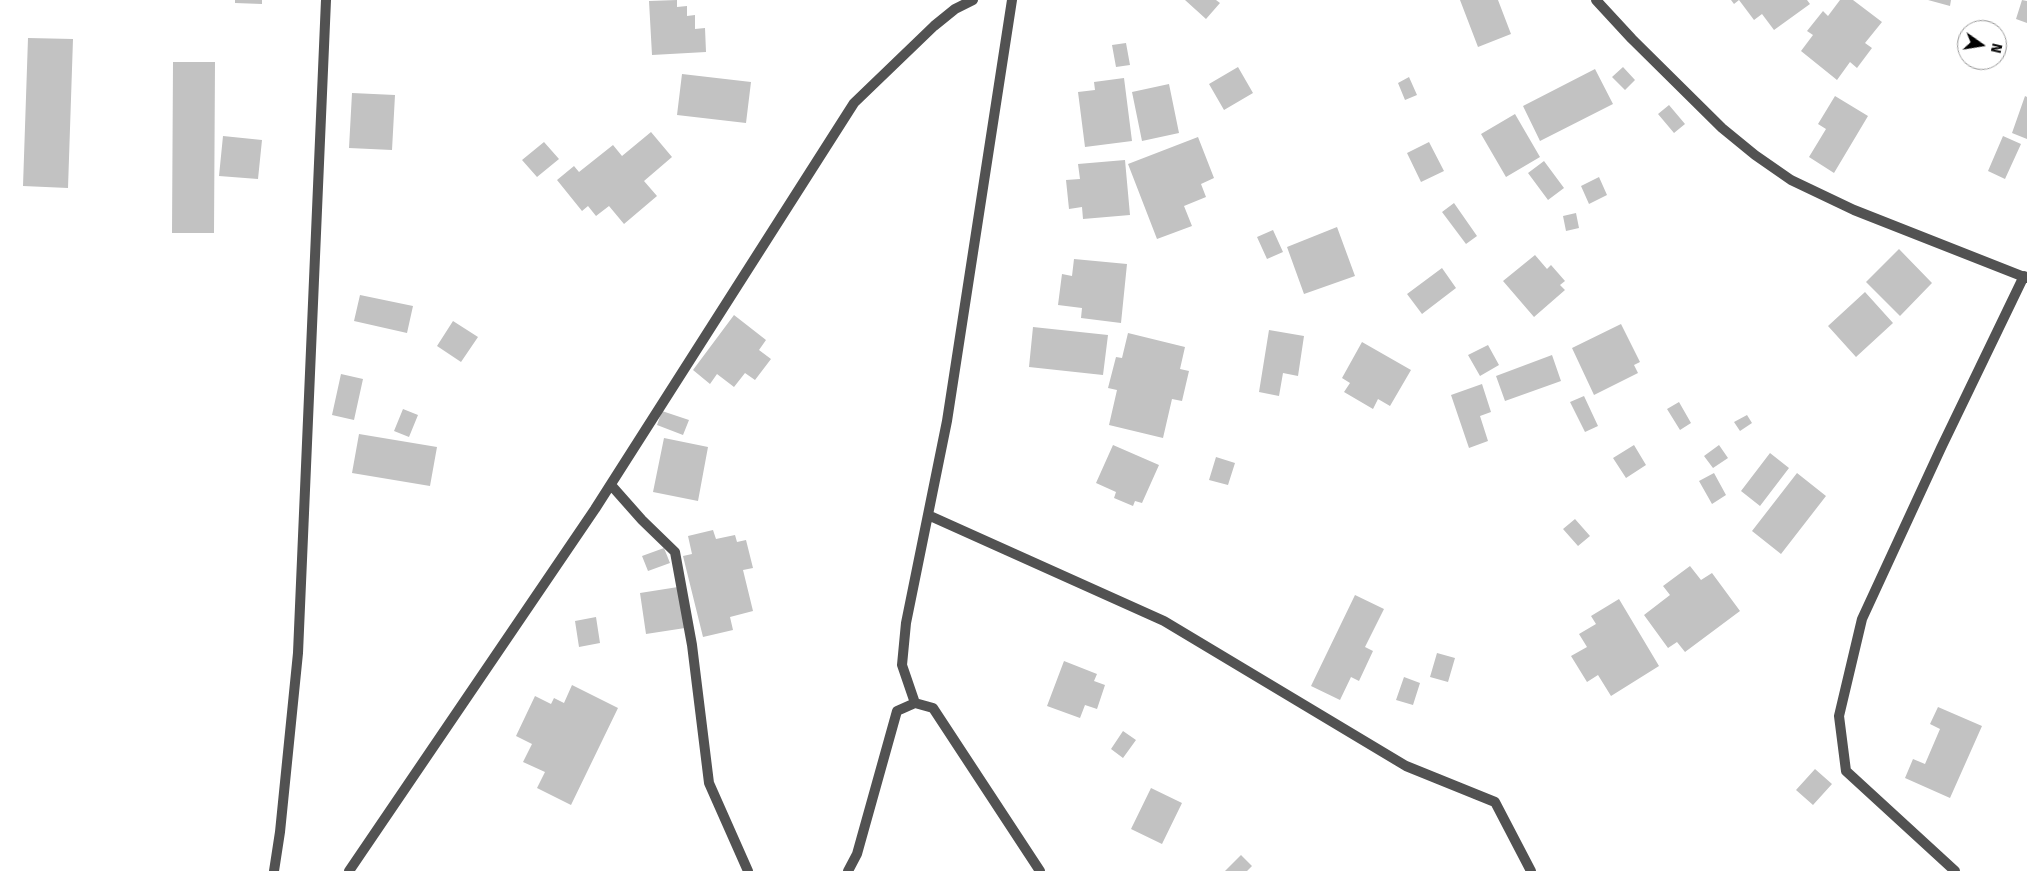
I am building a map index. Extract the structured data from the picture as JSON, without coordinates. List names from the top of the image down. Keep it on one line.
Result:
{"north":"right"}
